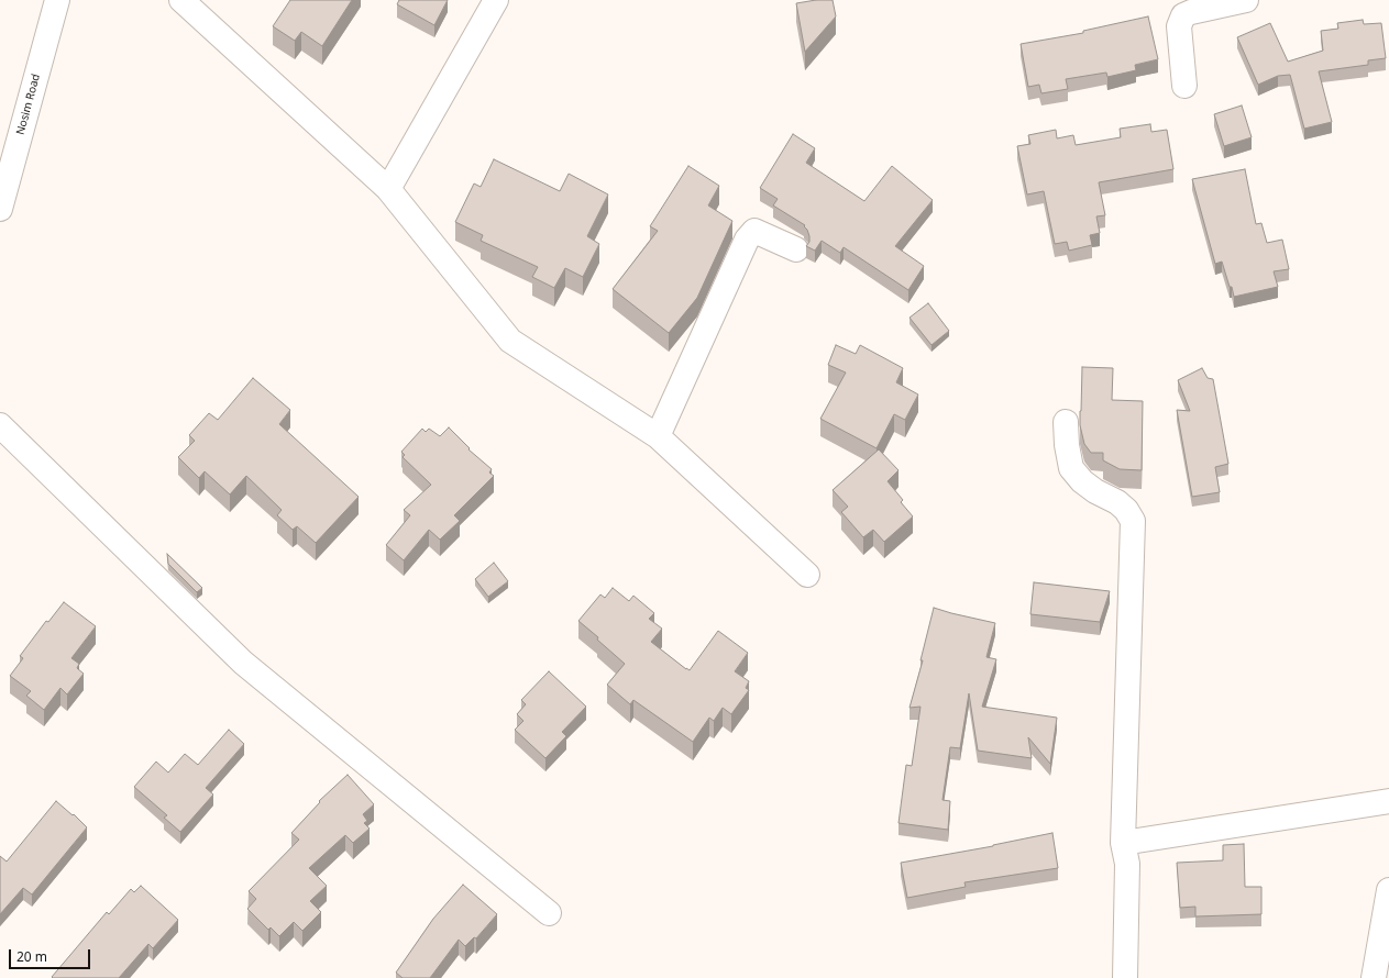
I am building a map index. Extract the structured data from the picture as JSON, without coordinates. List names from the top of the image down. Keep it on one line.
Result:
{"streets":{"street":["Nosim Road"]},"scale_bar":"20 m"}
